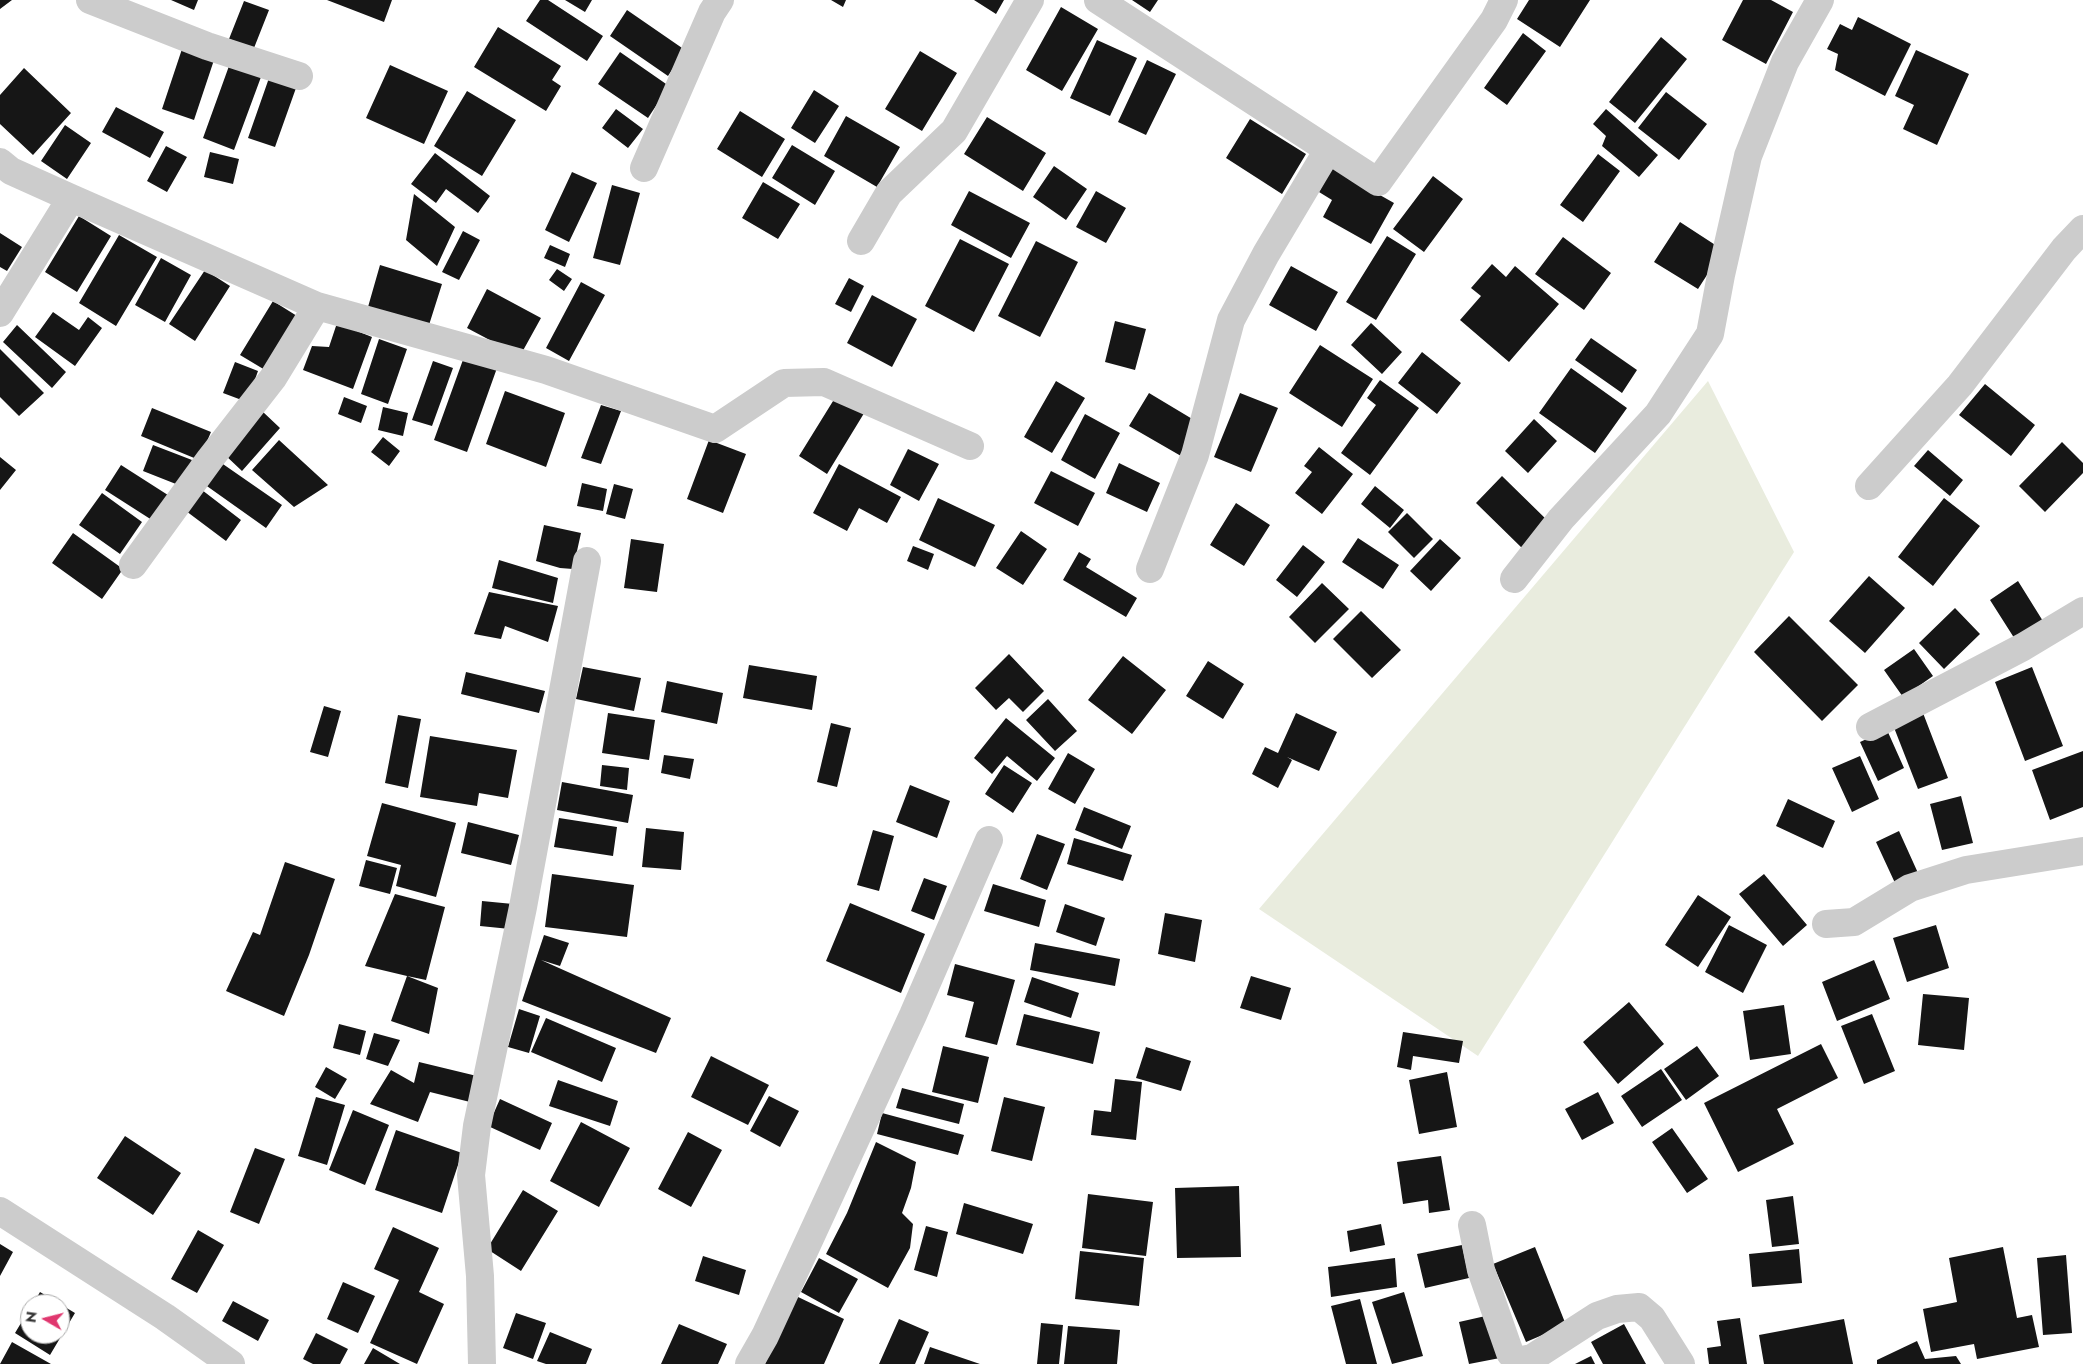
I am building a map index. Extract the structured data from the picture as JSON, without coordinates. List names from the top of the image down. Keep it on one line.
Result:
{"north":"left"}
